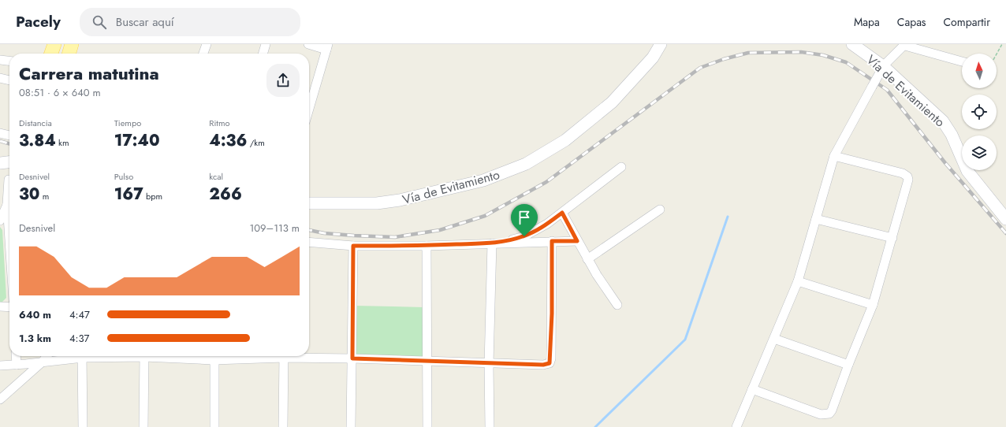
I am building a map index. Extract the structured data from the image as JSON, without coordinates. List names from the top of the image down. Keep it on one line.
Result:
{"streets":{"main road":["Vía de Evitamiento"]},"north":"top","page":{"header":"Pacely","search":"Buscar aquí","nav":["Mapa","Capas","Compartir"],"heading":["Carrera matutina","08:51 · 6 × 640 m"],"stats":[["Distancia","3.84 km"],["Tiempo","17:40"],["Ritmo","4:36 /km"],["Desnivel","30 m"],["Pulso","167 bpm"],["kcal","266"]],"chart":["Desnivel","109–113 m"],"list":[{"name":"640 m","note":"4:47"},{"name":"1.3 km","note":"4:37"}]}}
